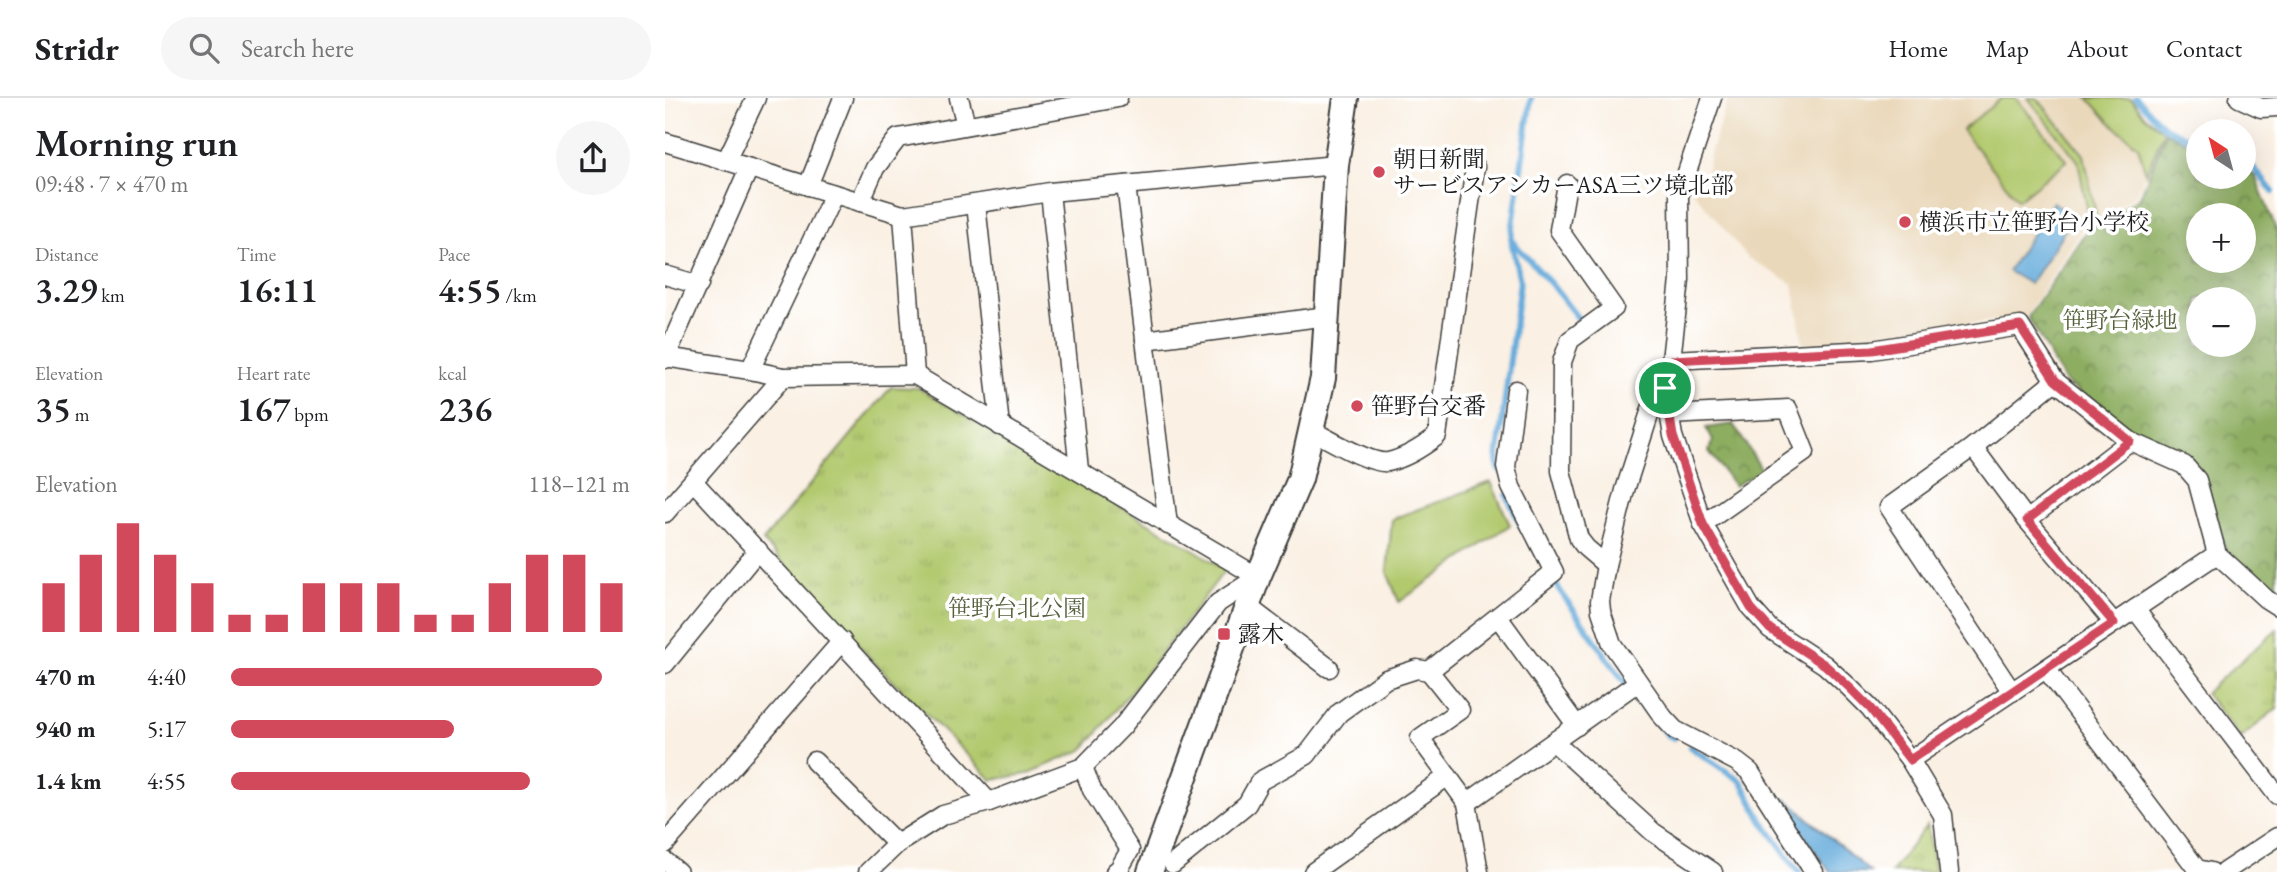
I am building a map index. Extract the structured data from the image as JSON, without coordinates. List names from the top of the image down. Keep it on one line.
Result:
{"parks":["笹野台緑地","笹野台北公園"],"places":{"other":["朝日新聞 サービスアンカーASA三ツ境北部","横浜市立笹野台小学校","笹野台交番"],"transit":["露木"]},"north":"top left","page":{"header":"Stridr","search":"Search here","nav":["Home","Map","About","Contact"],"heading":["Morning run","09:48 · 7 × 470 m"],"map_buttons":["+","−"],"stats":[["Distance","3.29 km"],["Time","16:11"],["Pace","4:55 /km"],["Elevation","35 m"],["Heart rate","167 bpm"],["kcal","236"]],"chart":["Elevation","118–121 m"],"list":[{"name":"470 m","note":"4:40"},{"name":"940 m","note":"5:17"},{"name":"1.4 km","note":"4:55"}]}}
